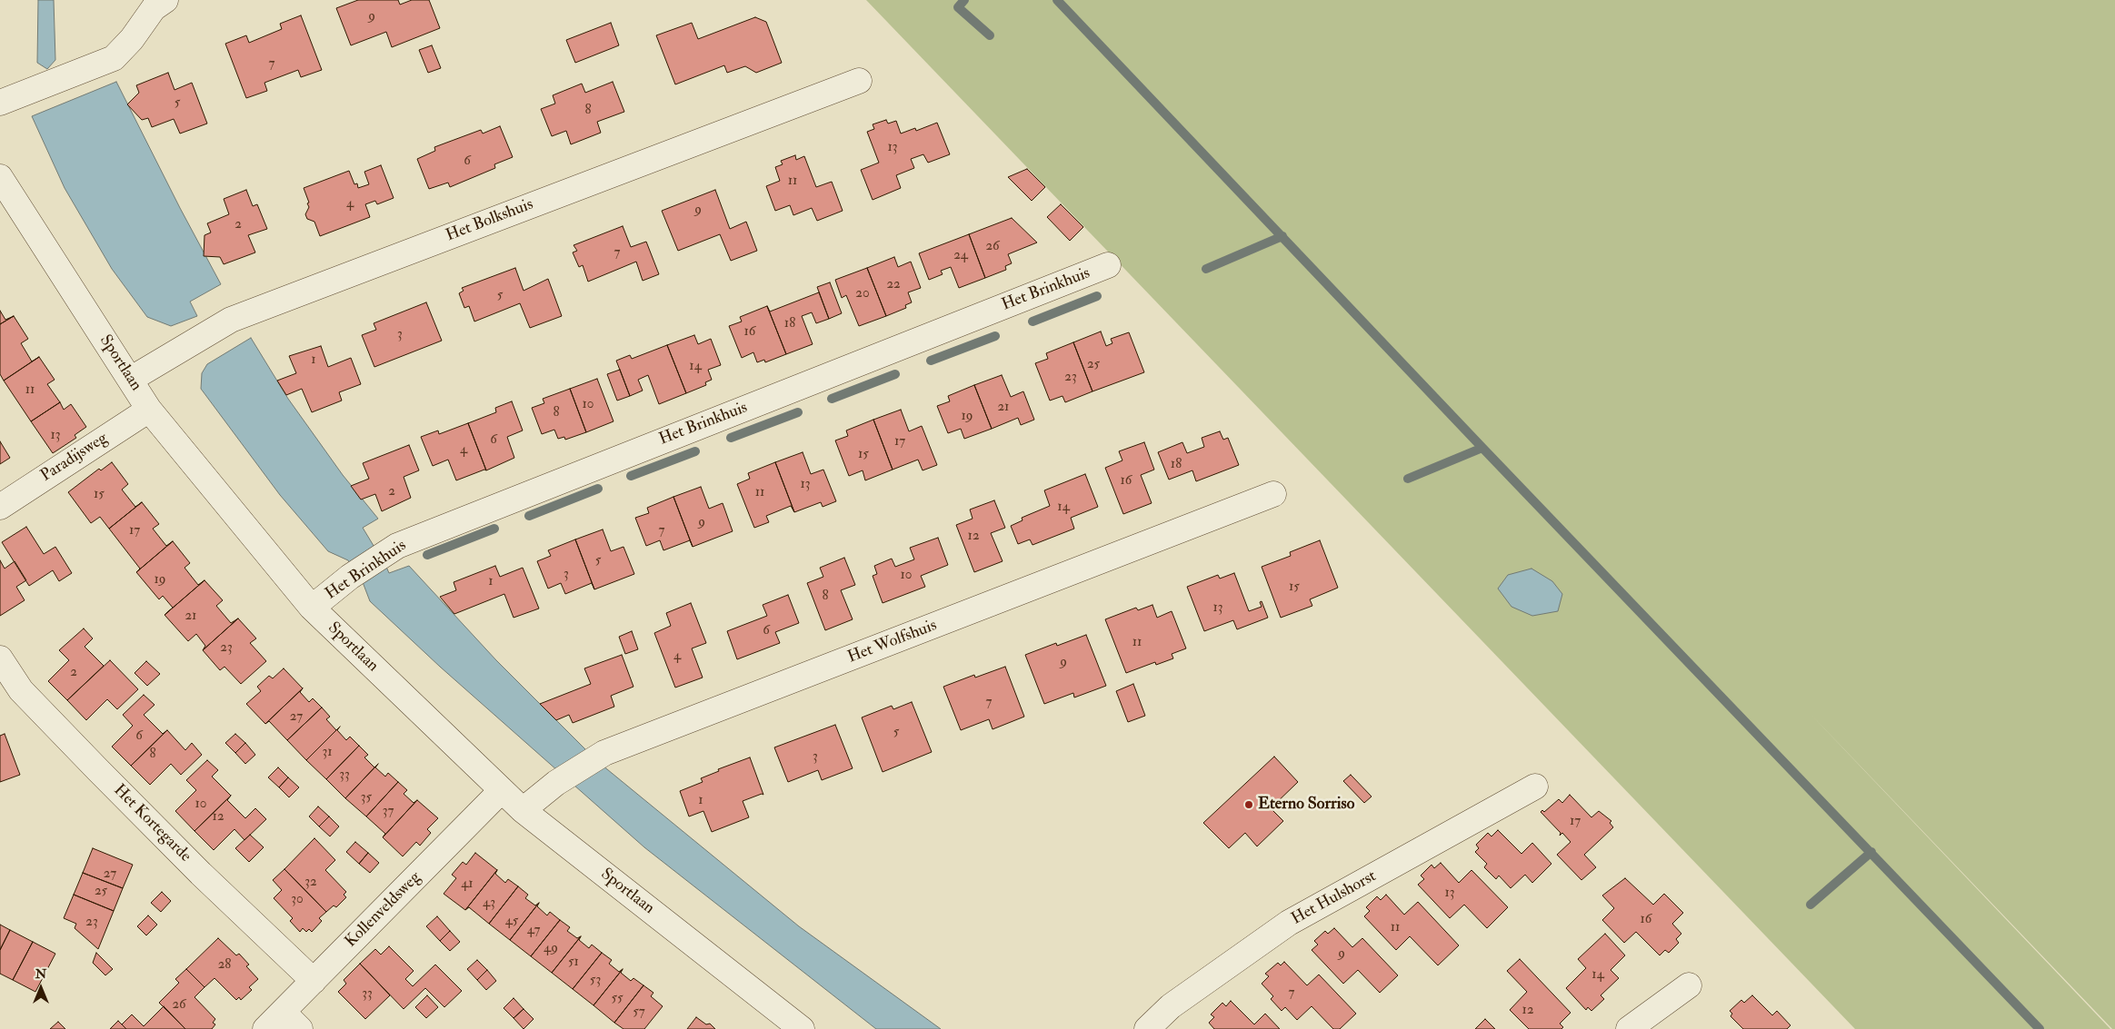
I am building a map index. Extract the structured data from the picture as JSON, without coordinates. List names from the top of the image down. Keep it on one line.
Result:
{"streets":{"street":["Het Bolkshuis","Het Brinkhuis","Sportlaan","Paradijsweg","Het Wolfshuis","Het Kortegarde","Het Hulshorst","Kollenveldsweg"]},"crossings":[["Het Bolkshuis","Sportlaan"],["Het Brinkhuis","Sportlaan"],["Sportlaan","Paradijsweg"],["Sportlaan","Het Wolfshuis"],["Sportlaan","Kollenveldsweg"],["Het Kortegarde","Kollenveldsweg"]],"places":["Eterno Sorriso"],"house_numbers":["9","7","5","8","13","6","11","4","9","2","26","7","24","22","20","5","18","16","3","1","25","14","23","11","10","21","8","19","13","6","17","4","15","18","16","13","2","11","15","14","9","17","7","12","5","3","10","19","1","15","8","13","21","6","11","23","4","9","2","7","27","5","6","31","8","3","33","35","1","10","37","12","17","27","32","41","25","13","30","43","16","45","23","11","47","49","9","51","28","14","53","7","33","55","26","12","57"],"north":"top"}
